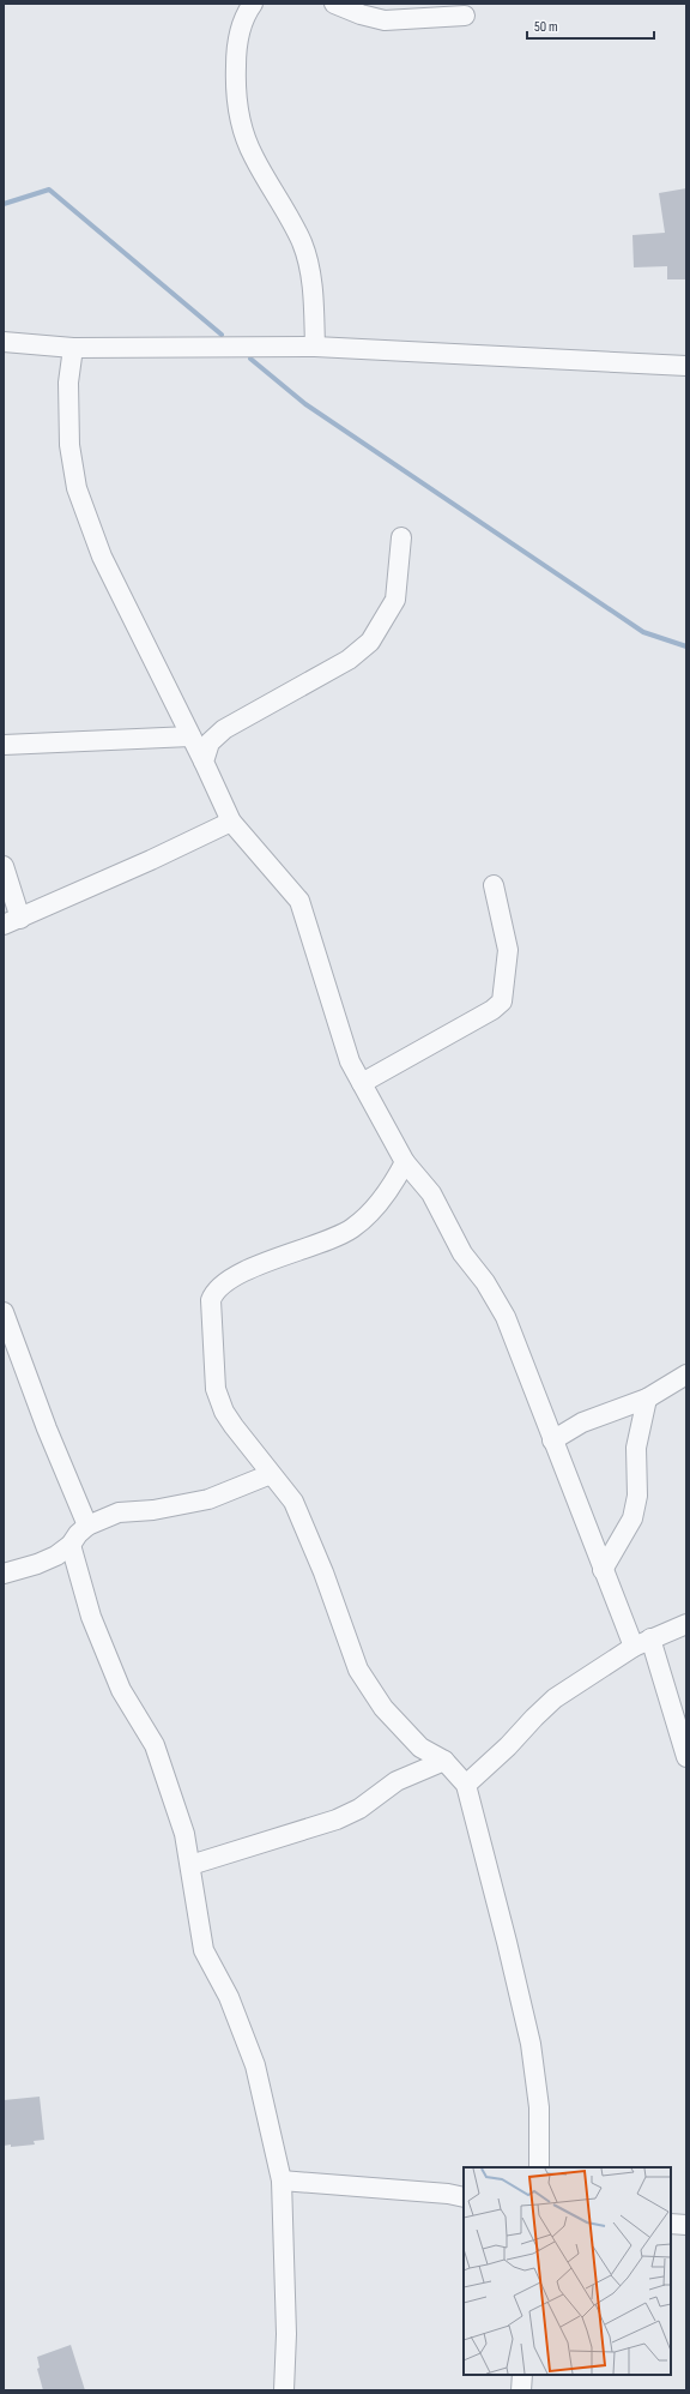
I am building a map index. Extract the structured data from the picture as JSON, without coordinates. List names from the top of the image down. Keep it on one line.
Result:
{"scale_bar":"50 m"}
